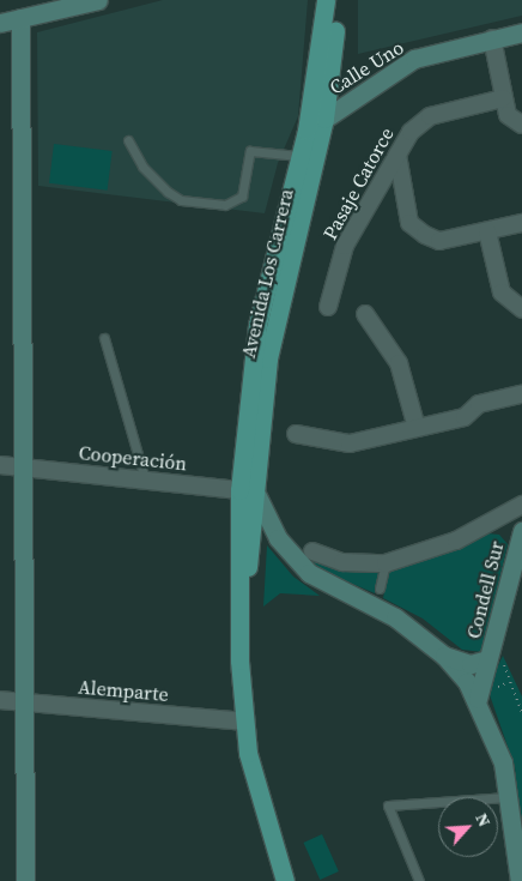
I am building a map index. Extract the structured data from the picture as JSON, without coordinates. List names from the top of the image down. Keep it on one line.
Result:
{"streets":{"main road":["Avenida Los Carrera"],"street":["Calle Uno","Pasaje Catorce","Cooperación","Condell Sur","Alemparte"]},"crossings":[["Calle Uno","Avenida Los Carrera"],["Avenida Los Carrera","Cooperación"],["Avenida Los Carrera","Alemparte"]],"north":"top right"}
